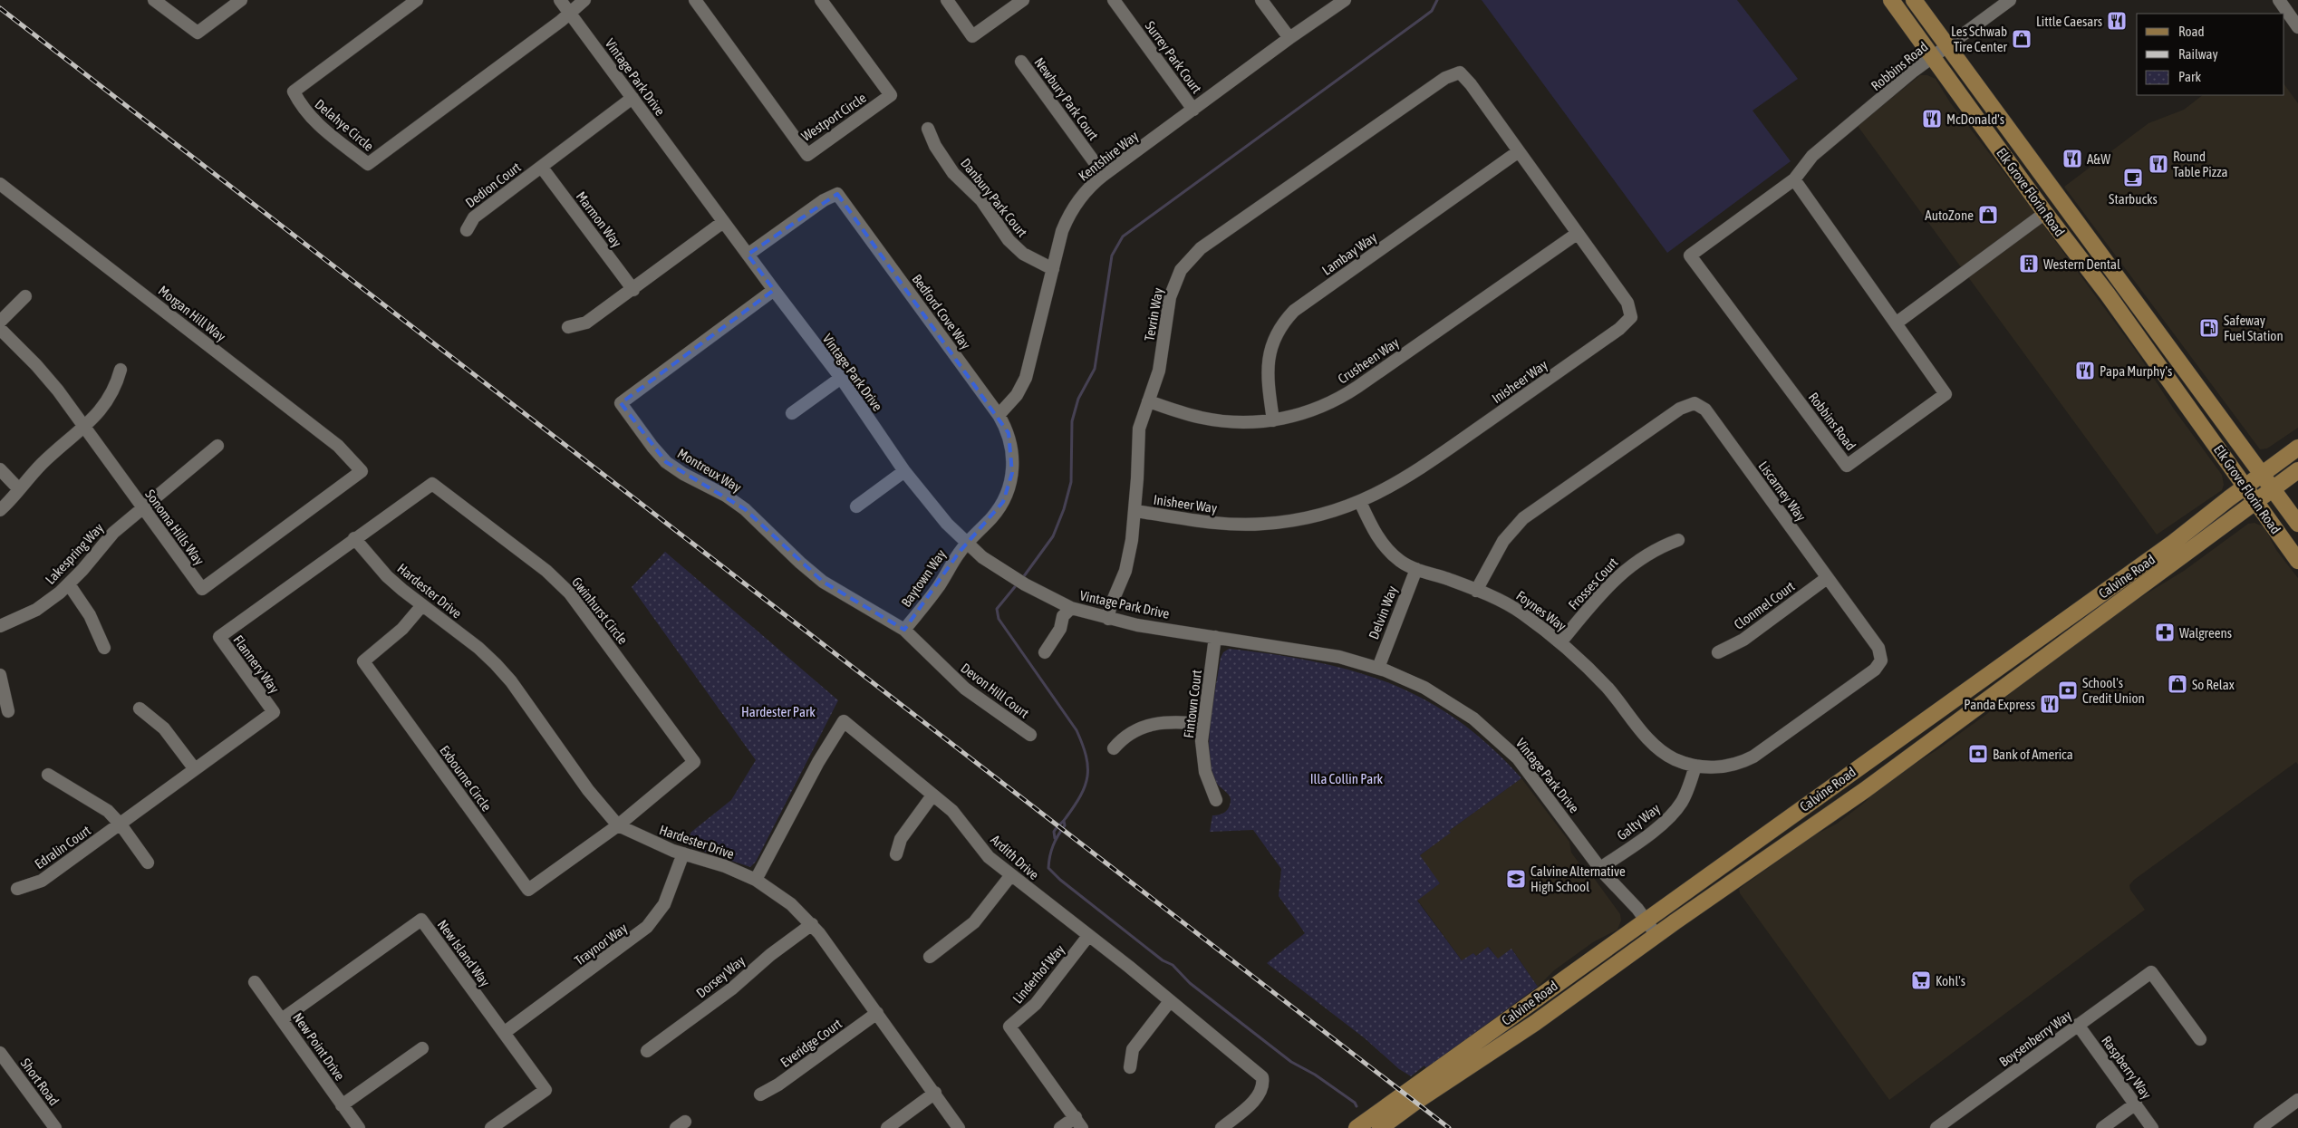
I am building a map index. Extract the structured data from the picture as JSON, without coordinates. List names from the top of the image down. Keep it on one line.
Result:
{"streets":{"main road":["Elk Grove Florin Road","Calvine Road"],"street":["Surrey Park Court","Robbins Road","Vintage Park Drive","Newbury Park Court","Westport Circle","Delahye Circle","Kentshire Way","Dedion Court","Danbury Park Court","Marmon Way","Lambay Way","Bedford Cove Way","Morgan Hill Way","Tevrin Way","Crusheen Way","Inisheer Way","Montreux Way","Liscarney Way","Sonoma Hills Way","Lakespring Way","Baytown Way","Frosses Court","Hardester Drive","Clonmel Court","Gwinhurst Circle","Foynes Way","Delvin Way","Flannery Way","Devon Hill Court","Fintown Court","Exbourne Circle","Galty Way","Edralin Court","Ardith Drive","Traynor Way","New Island Way","Linderhof Way","Dorsey Way","Boysenberry Way","Everidge Court","New Point Drive","Raspberry Way","Short Road"]},"crossings":[["Surrey Park Court","Kentshire Way"],["Robbins Road","Elk Grove Florin Road"],["Vintage Park Drive","Delahye Circle"],["Vintage Park Drive","Bedford Cove Way"],["Vintage Park Drive","Tevrin Way"],["Vintage Park Drive","Montreux Way"],["Vintage Park Drive","Calvine Road"],["Vintage Park Drive","Baytown Way"],["Vintage Park Drive","Delvin Way"],["Vintage Park Drive","Fintown Court"],["Vintage Park Drive","Galty Way"],["Newbury Park Court","Kentshire Way"],["Kentshire Way","Danbury Park Court"],["Kentshire Way","Bedford Cove Way"],["Dedion Court","Marmon Way"],["Elk Grove Florin Road","Calvine Road"],["Lambay Way","Crusheen Way"],["Lambay Way","Inisheer Way"],["Bedford Cove Way","Baytown Way"],["Morgan Hill Way","Sonoma Hills Way"],["Tevrin Way","Crusheen Way"],["Tevrin Way","Inisheer Way"],["Crusheen Way","Inisheer Way"],["Inisheer Way","Foynes Way"],["Montreux Way","Baytown Way"],["Montreux Way","Devon Hill Court"],["Liscarney Way","Clonmel Court"],["Liscarney Way","Foynes Way"],["Liscarney Way","Galty Way"],["Sonoma Hills Way","Lakespring Way"],["Baytown Way","Devon Hill Court"],["Frosses Court","Foynes Way"],["Hardester Drive","Gwinhurst Circle"],["Hardester Drive","Flannery Way"],["Hardester Drive","Exbourne Circle"],["Hardester Drive","Ardith Drive"],["Hardester Drive","Traynor Way"],["Hardester Drive","Dorsey Way"],["Hardester Drive","Everidge Court"],["Gwinhurst Circle","Flannery Way"],["Gwinhurst Circle","Exbourne Circle"],["Foynes Way","Delvin Way"],["Foynes Way","Galty Way"],["Flannery Way","Edralin Court"],["Ardith Drive","Linderhof Way"],["Traynor Way","New Island Way"],["New Island Way","New Point Drive"],["Boysenberry Way","Raspberry Way"]],"parks":["Hardester Park","Illa Collin Park"],"places":{"restaurant":["Little Caesars","McDonald's","A&W","Round Table Pizza","Papa Murphy's","Panda Express"],"shop":["Les Schwab Tire Center","AutoZone","So Relax"],"cafe":["Starbucks"],"building":["Western Dental"],"fuel station":["Safeway Fuel Station"],"pharmacy":["Walgreens"],"bank":["School's Credit Union","Bank of America"],"school or university":["Calvine Alternative High School"],"supermarket":["Kohl's"]},"legend":["Road","Railway","Park"]}
